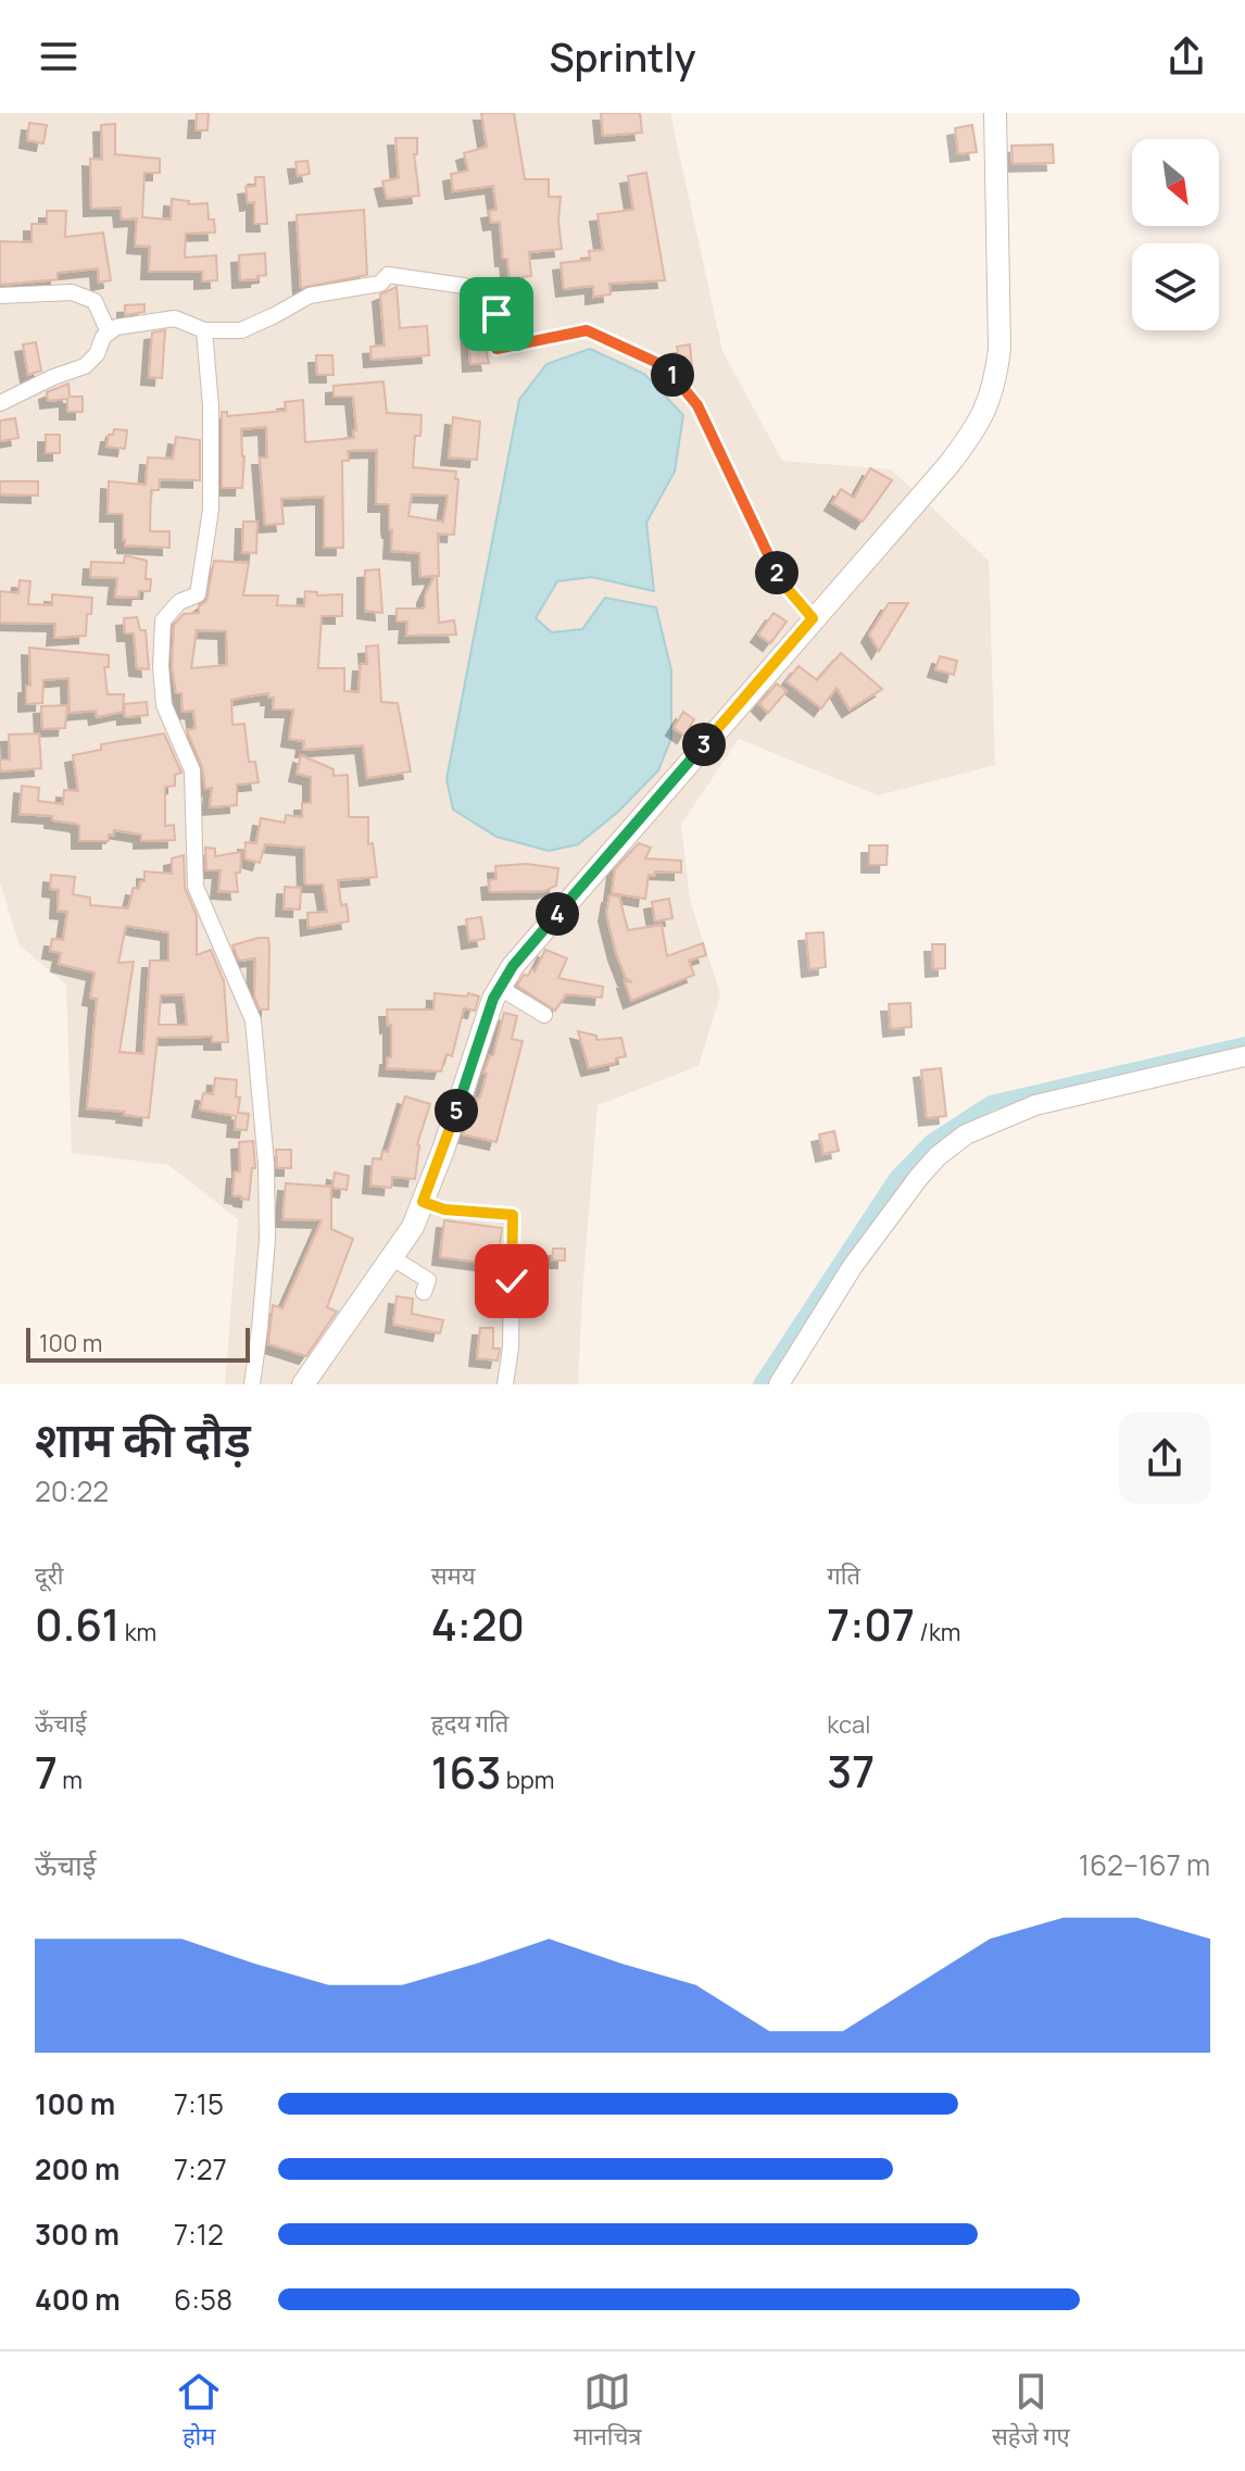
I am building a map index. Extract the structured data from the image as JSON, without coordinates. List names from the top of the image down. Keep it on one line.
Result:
{"scale_bar":"100 m","north":"bottom right","page":{"header":"Sprintly","pins":["1","2","3","4","5"],"scale":"100 m","heading":["शाम की दौड़","20:22"],"stats":[["दूरी","0.61 km"],["समय","4:20"],["गति","7:07 /km"],["ऊँचाई","7 m"],["हृदय गति","163 bpm"],["kcal","37"]],"chart":["ऊँचाई","162–167 m"],"list":[{"name":"100 m","note":"7:15"},{"name":"200 m","note":"7:27"},{"name":"300 m","note":"7:12"},{"name":"400 m","note":"6:58"}],"tabs":["होम","मानचित्र","सहेजे गए"]}}
